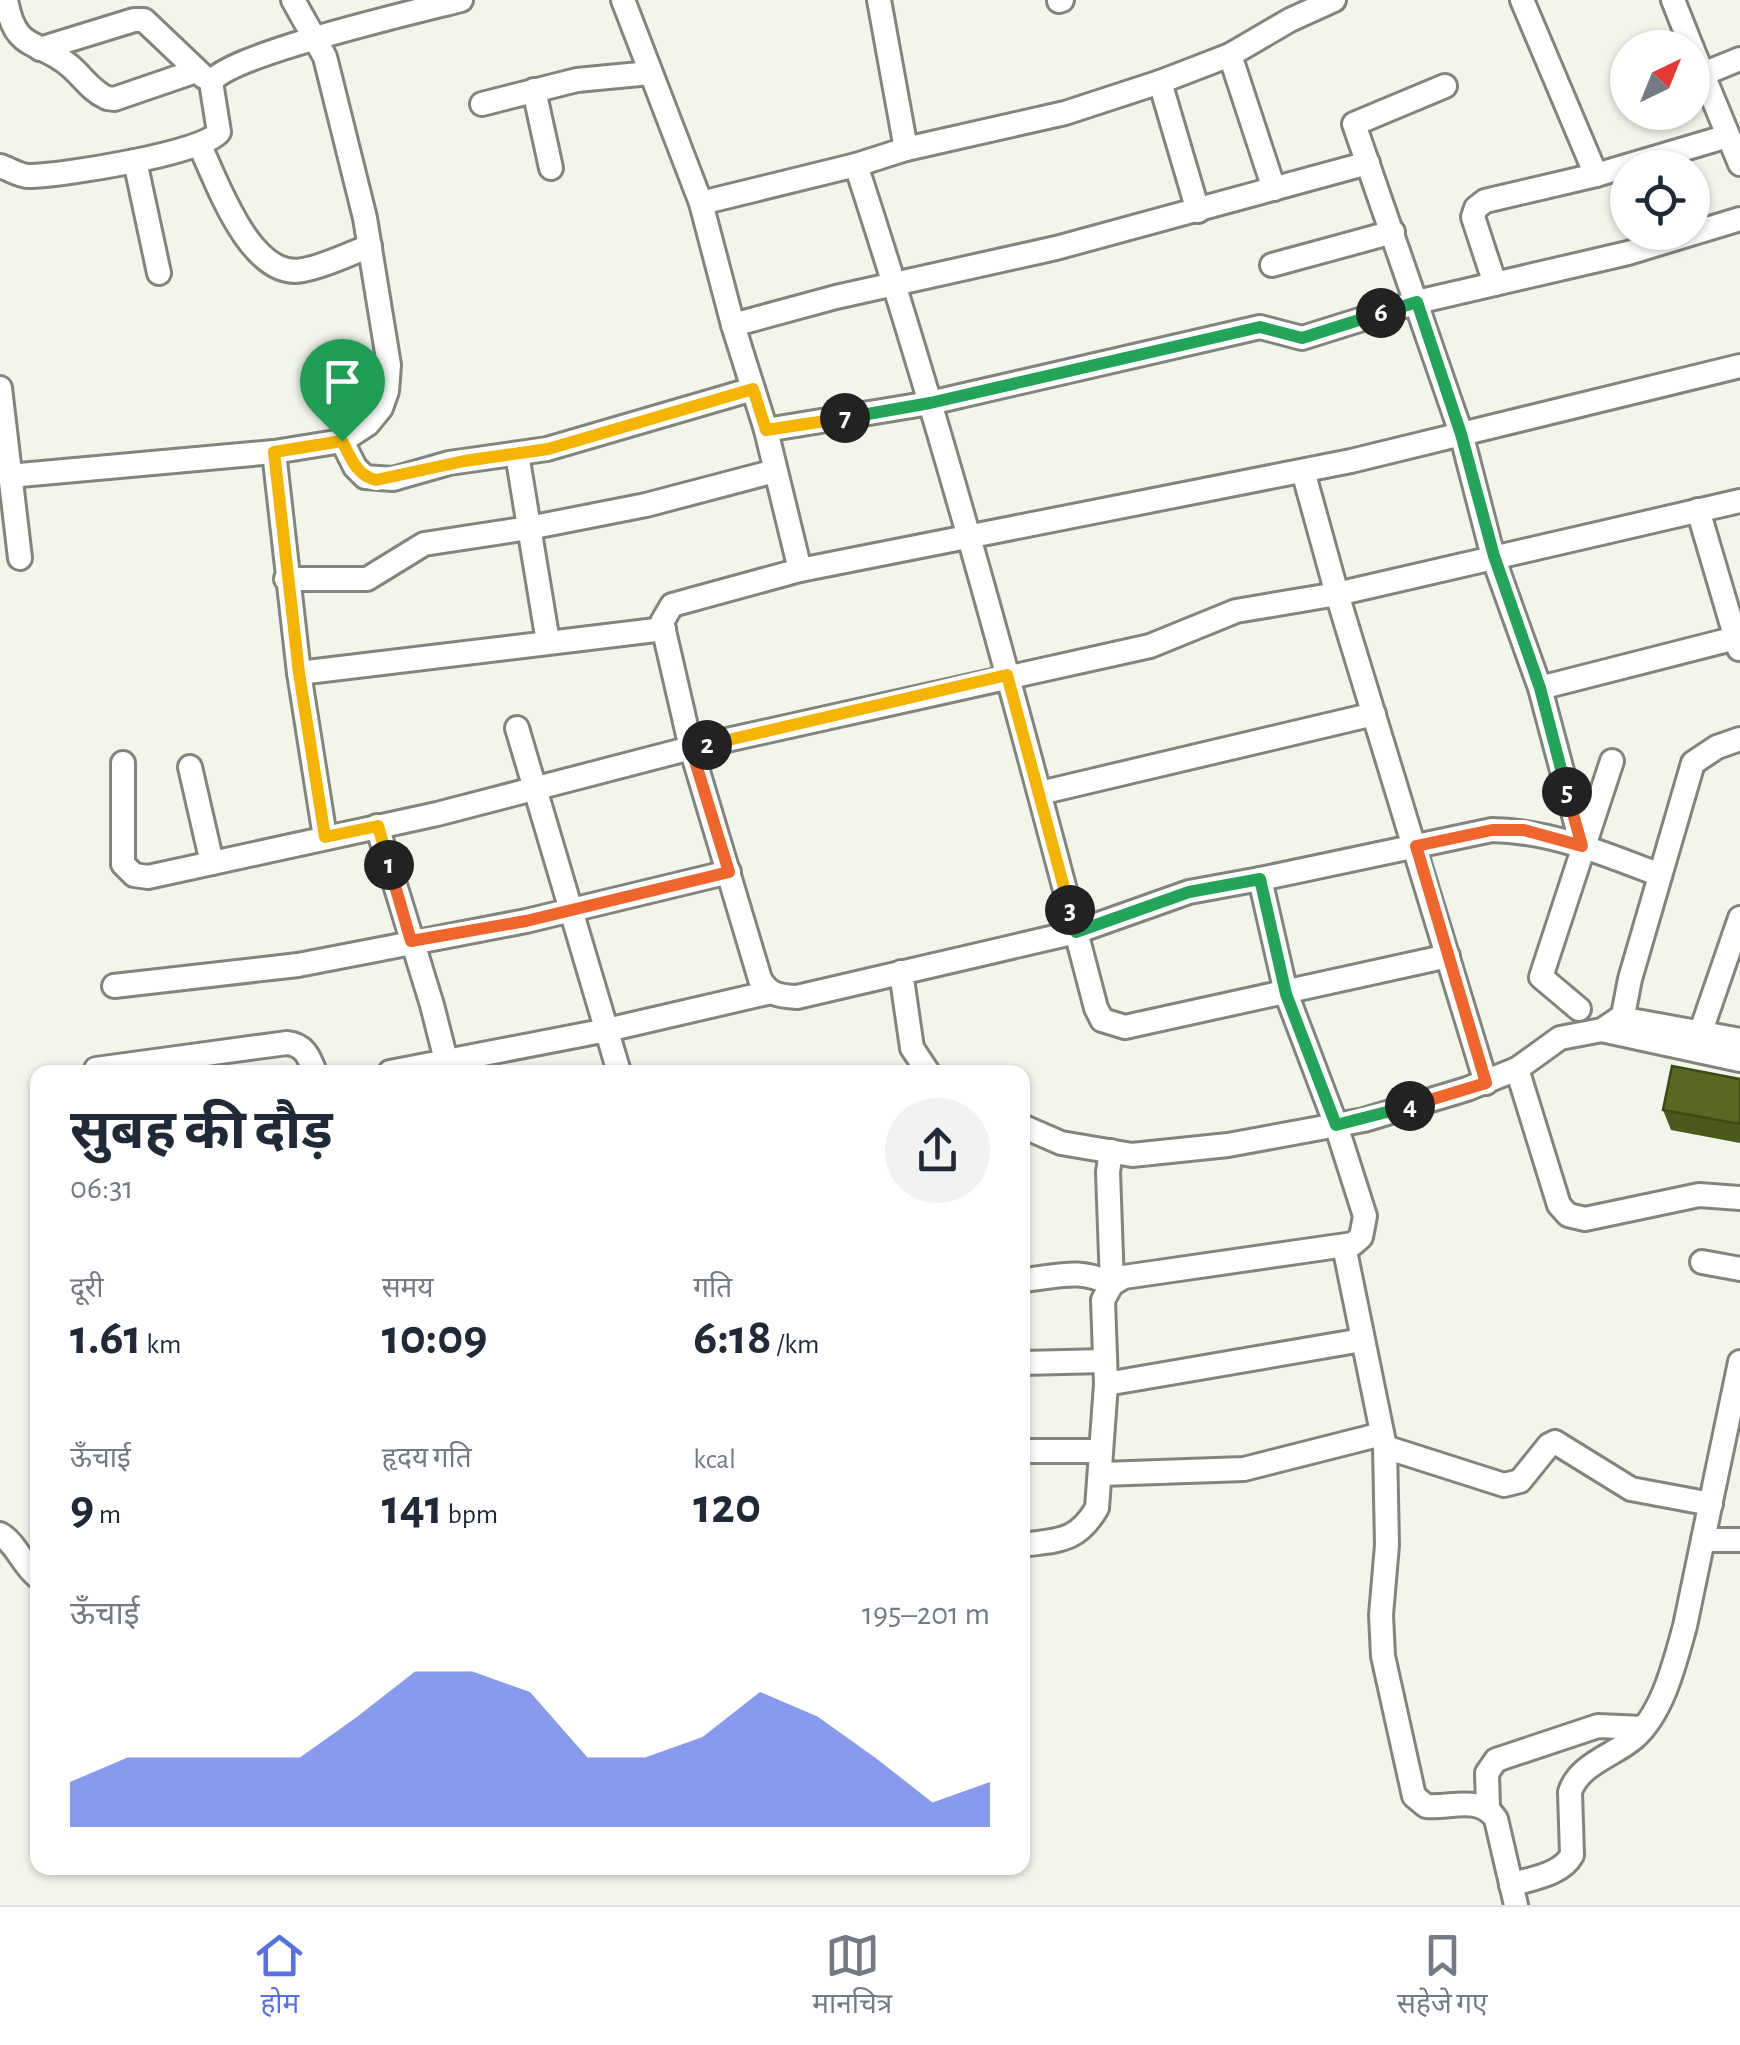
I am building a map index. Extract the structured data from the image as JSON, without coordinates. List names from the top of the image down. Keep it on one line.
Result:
{"north":"top right","page":{"pins":["6","7","2","5","1","3","4"],"heading":["सुबह की दौड़","06:31"],"stats":[["दूरी","1.61 km"],["समय","10:09"],["गति","6:18 /km"],["ऊँचाई","9 m"],["हृदय गति","141 bpm"],["kcal","120"]],"chart":["ऊँचाई","195–201 m"],"tabs":["होम","मानचित्र","सहेजे गए"]}}
